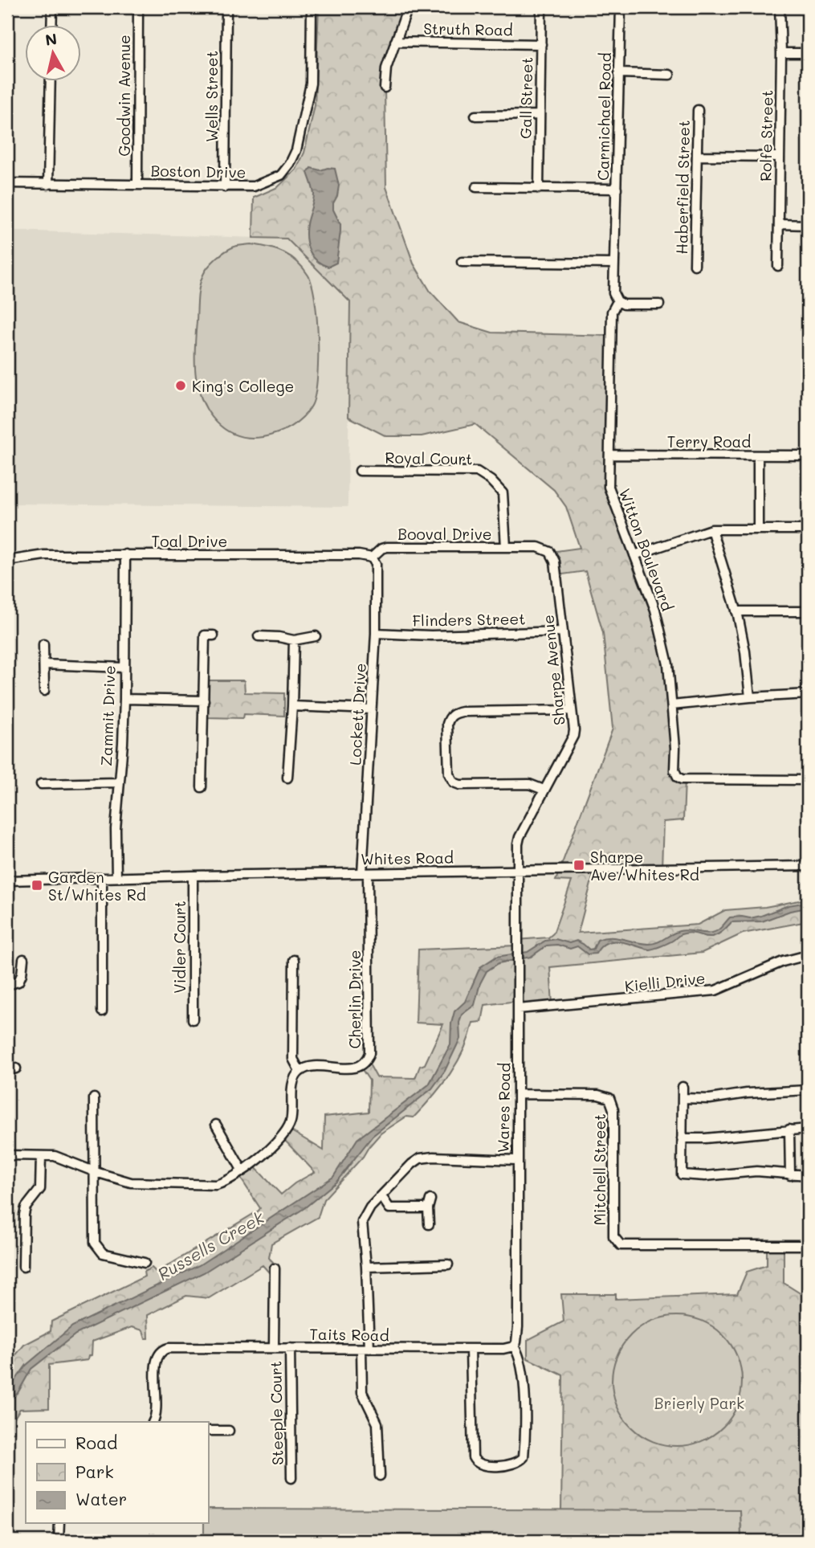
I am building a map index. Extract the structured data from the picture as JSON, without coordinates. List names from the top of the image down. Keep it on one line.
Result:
{"streets":{"street":["Struth Road","Goodwin Avenue","Wells Street","Gall Street","Carmichael Road","Rolfe Street","Boston Drive","Haberfield Street","Terry Road","Royal Court","Booval Drive","Toal Drive","Witton Boulevard","Flinders Street","Sharpe Avenue","Lockett Drive","Zammit Drive","Whites Road","Vidler Court","Kielli Drive","Cherlin Drive","Wares Road","Mitchell Street","Taits Road","Steeple Court"]},"crossings":[["Struth Road","Gall Street"],["Goodwin Avenue","Boston Drive"],["Wells Street","Boston Drive"],["Carmichael Road","Witton Boulevard"],["Terry Road","Witton Boulevard"],["Royal Court","Booval Drive"],["Booval Drive","Toal Drive"],["Booval Drive","Sharpe Avenue"],["Booval Drive","Lockett Drive"],["Toal Drive","Lockett Drive"],["Toal Drive","Zammit Drive"],["Flinders Street","Sharpe Avenue"],["Flinders Street","Lockett Drive"],["Sharpe Avenue","Whites Road"],["Sharpe Avenue","Wares Road"],["Lockett Drive","Whites Road"],["Lockett Drive","Cherlin Drive"],["Zammit Drive","Whites Road"],["Whites Road","Vidler Court"],["Whites Road","Cherlin Drive"],["Whites Road","Wares Road"],["Kielli Drive","Wares Road"],["Wares Road","Mitchell Street"],["Wares Road","Taits Road"],["Taits Road","Steeple Court"]],"water":["Russells Creek"],"parks":["Brierly Park"],"places":{"other":["King's College"],"transit":["Sharpe Ave/Whites Rd","Garden St/Whites Rd"]},"legend":["Road","Park","Water"],"north":"top"}
